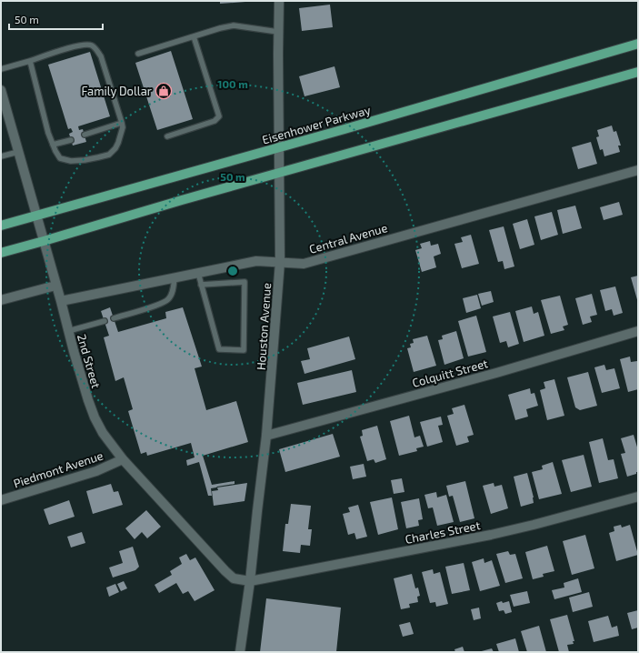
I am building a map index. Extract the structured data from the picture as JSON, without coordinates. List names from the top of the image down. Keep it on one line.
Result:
{"streets":{"main road":["Eisenhower Parkway"],"street":["Central Avenue","Houston Avenue","2nd Street","Colquitt Street","Piedmont Avenue","Charles Street"]},"crossings":[["Eisenhower Parkway","Houston Avenue"],["Eisenhower Parkway","2nd Street"],["Central Avenue","Houston Avenue"],["Central Avenue","2nd Street"],["Houston Avenue","2nd Street"],["Houston Avenue","Colquitt Street"],["Houston Avenue","Charles Street"],["2nd Street","Piedmont Avenue"],["2nd Street","Charles Street"]],"places":{"shop":["Family Dollar"]},"scale_bar":"50 m","rings":["100 m","50 m"]}
